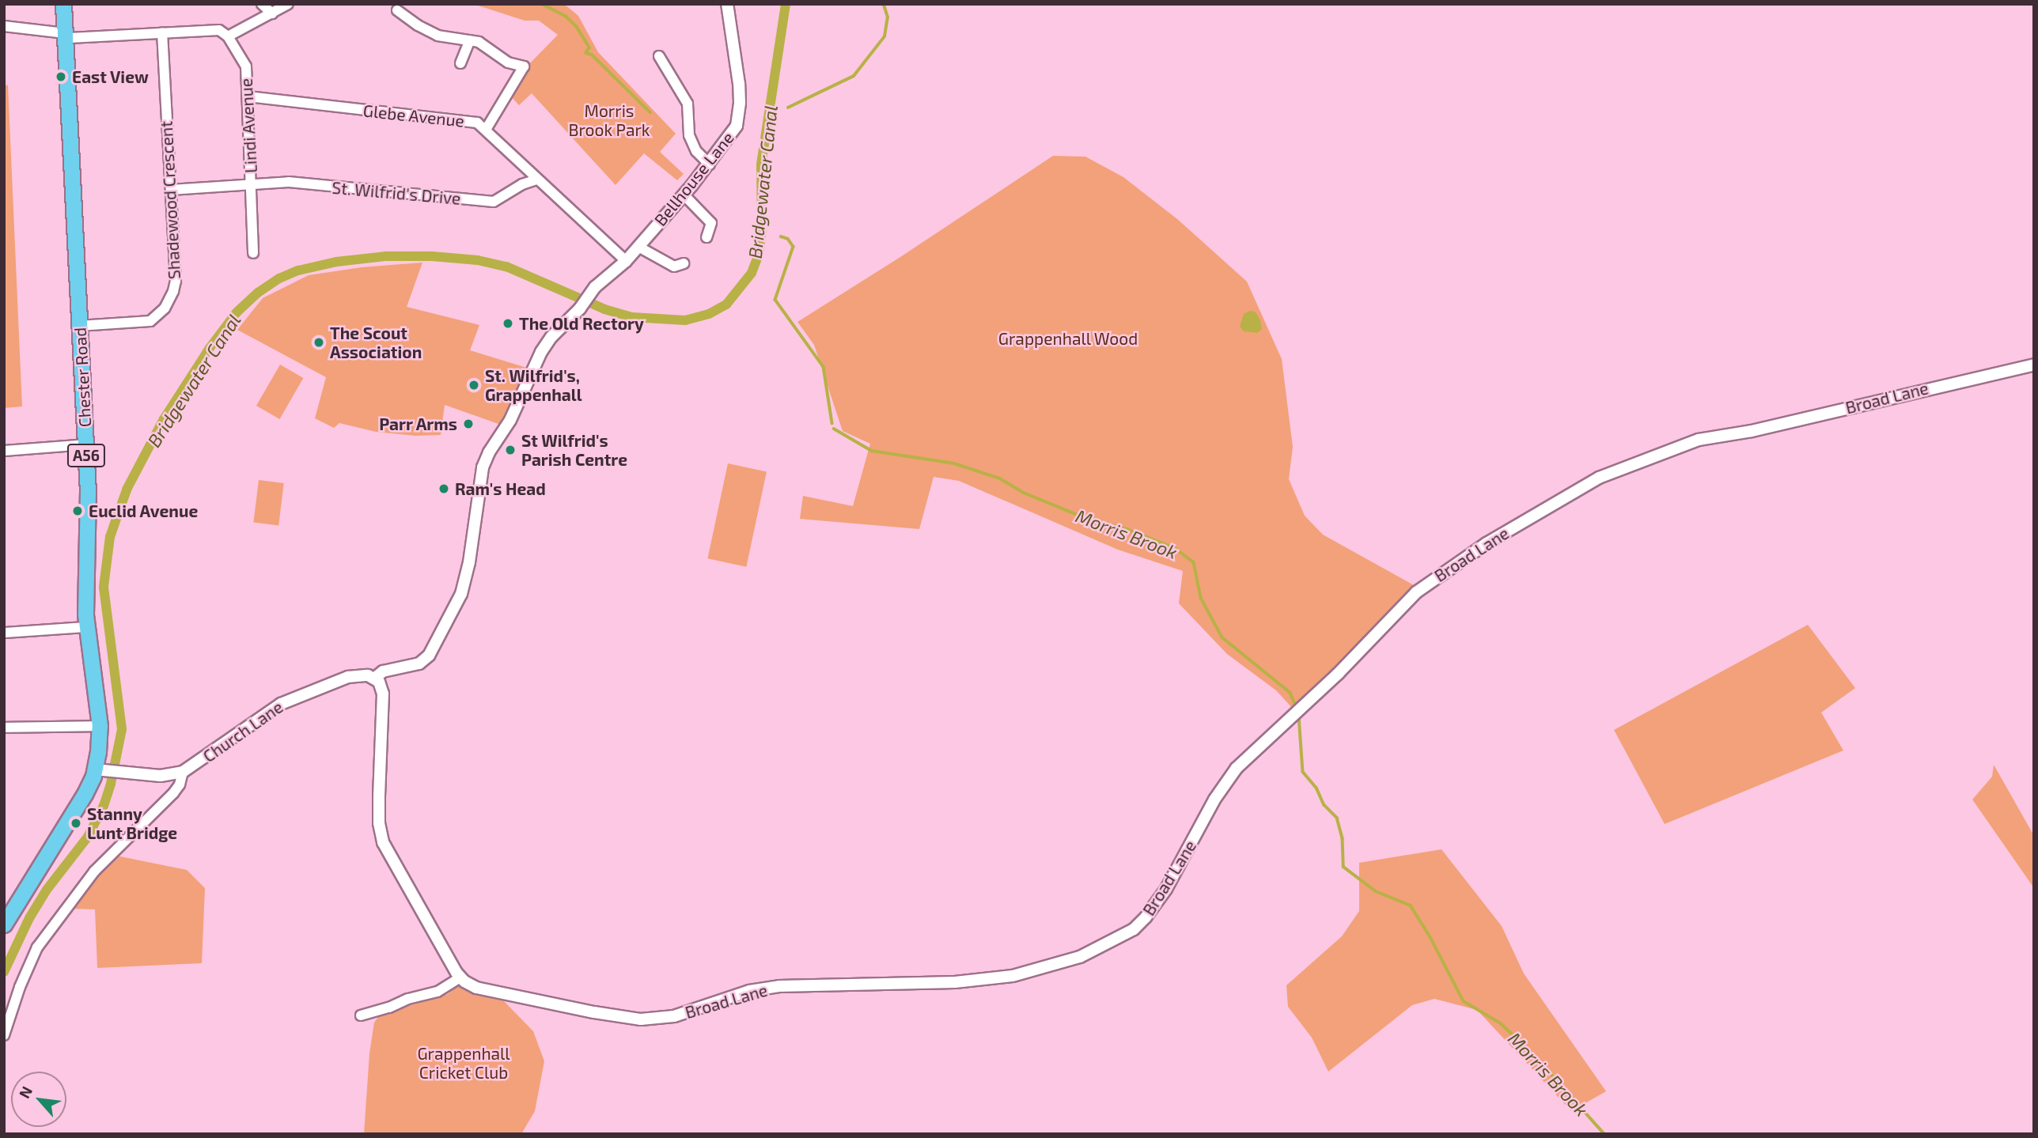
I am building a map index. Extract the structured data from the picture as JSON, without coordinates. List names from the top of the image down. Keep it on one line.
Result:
{"streets":{"main road":["Chester Road","A56"],"street":["Glebe Avenue","Lindi Avenue","Bellhouse Lane","St. Wilfrid's Drive","Shadewood Crescent","Broad Lane","Church Lane"]},"crossings":[["Glebe Avenue","Lindi Avenue"],["Glebe Avenue","Bellhouse Lane"],["Glebe Avenue","St. Wilfrid's Drive"],["Lindi Avenue","St. Wilfrid's Drive"],["Bellhouse Lane","Church Lane"],["St. Wilfrid's Drive","Shadewood Crescent"],["Shadewood Crescent","Chester Road"],["Chester Road","Church Lane"]],"water":["Bridgewater Canal","Morris Brook"],"parks":["Morris Brook Park","Grappenhall Wood","Grappenhall Cricket Club"],"places":["East View","The Old Rectory","The Scout Association","St. Wilfrid's, Grappenhall","Parr Arms","St Wilfrid's Parish Centre","Ram's Head","Euclid Avenue","Stanny Lunt Bridge"],"north":"top left"}
